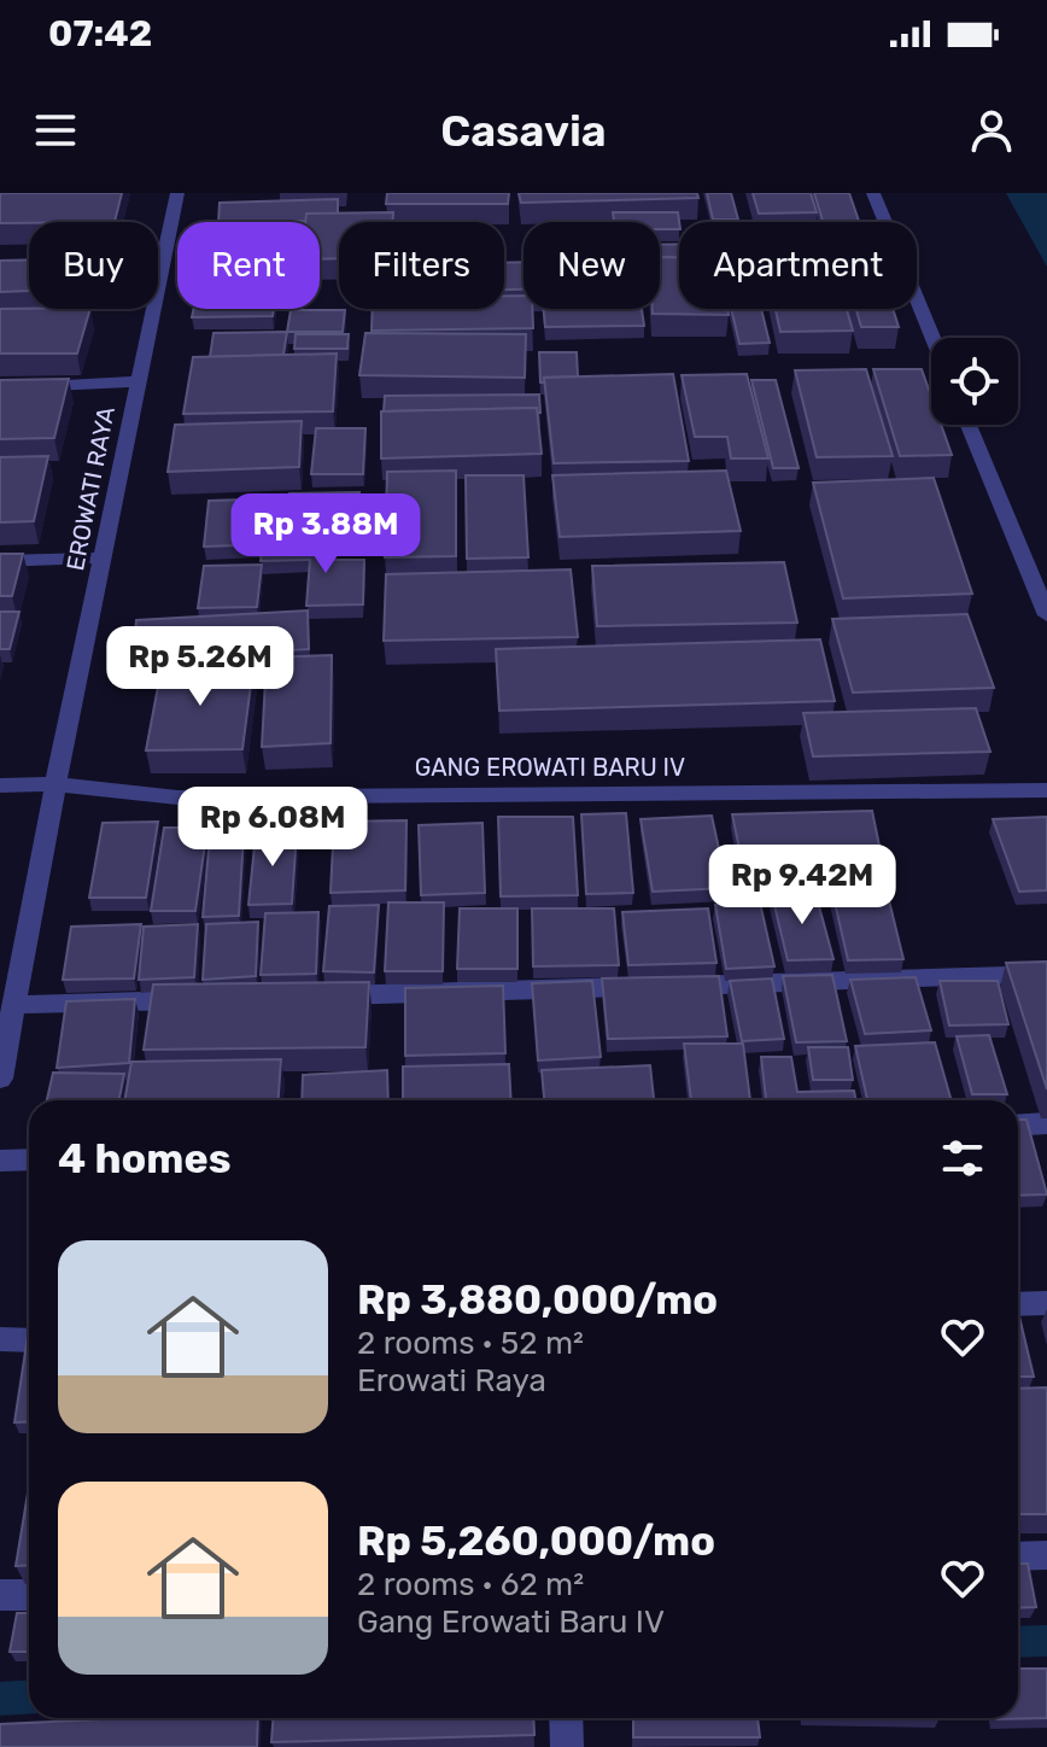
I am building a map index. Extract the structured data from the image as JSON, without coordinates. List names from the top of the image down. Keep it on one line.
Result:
{"streets":{"street":["EROWATI RAYA","GANG EROWATI BARU IV"]},"crossings":[["EROWATI RAYA","GANG EROWATI BARU IV"]],"page":{"status":"07:42","header":"Casavia","chip":["Buy","Rent","Filters","New","Apartment"],"price":["Rp 3.88M","Rp 5.26M","Rp 6.08M","Rp 9.42M"],"heading":"4 homes","list":[{"name":"Rp 3,880,000/mo","note":"2 rooms · 52 m² · Erowati Raya"},{"name":"Rp 5,260,000/mo","note":"2 rooms · 62 m² · Gang Erowati Baru IV"}]}}
